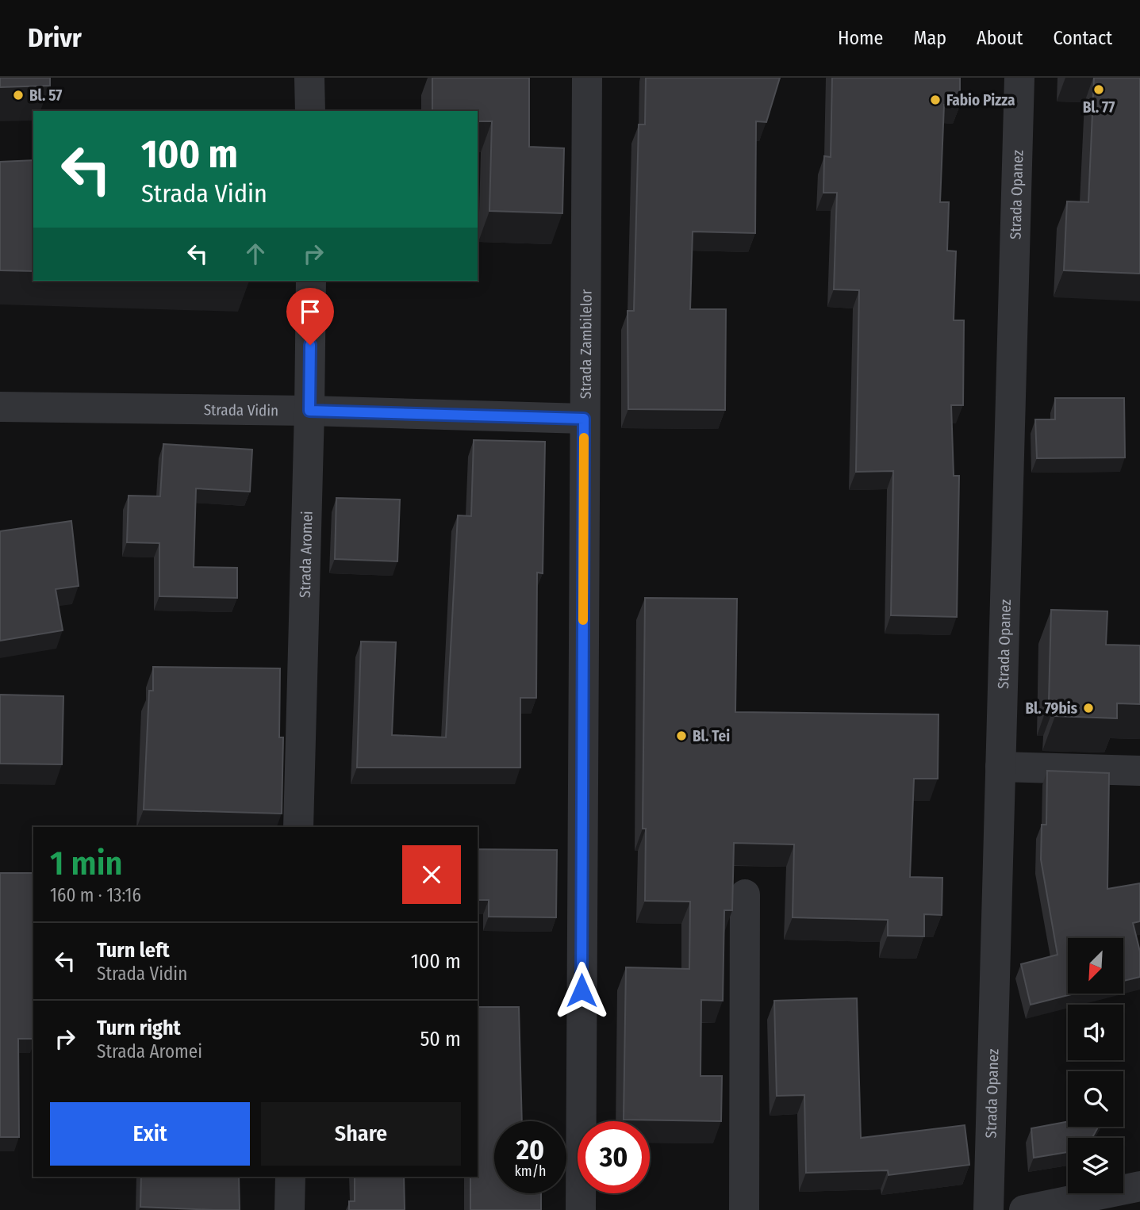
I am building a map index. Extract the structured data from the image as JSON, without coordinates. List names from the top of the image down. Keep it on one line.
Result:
{"streets":{"street":["Strada Opanez","Strada Zambilelor","Strada Vidin","Strada Aromei"]},"crossings":[["Strada Zambilelor","Strada Vidin"],["Strada Vidin","Strada Aromei"]],"places":["Bl. 77","Bl. 57","Fabio Pizza","Bl. 79bis","Bl. Tei"],"north":"bottom left","page":{"header":"Drivr","nav":["Home","Map","About","Contact"],"turn":["100 m","Strada Vidin"],"heading":["1 min","160 m · 13:16"],"list":[{"name":"Turn left","note":"Strada Vidin","value":"100 m"},{"name":"Turn right","note":"Strada Aromei","value":"50 m"}],"buttons":["Exit","Share"],"speed":"20 km/h","limit":"30"}}
